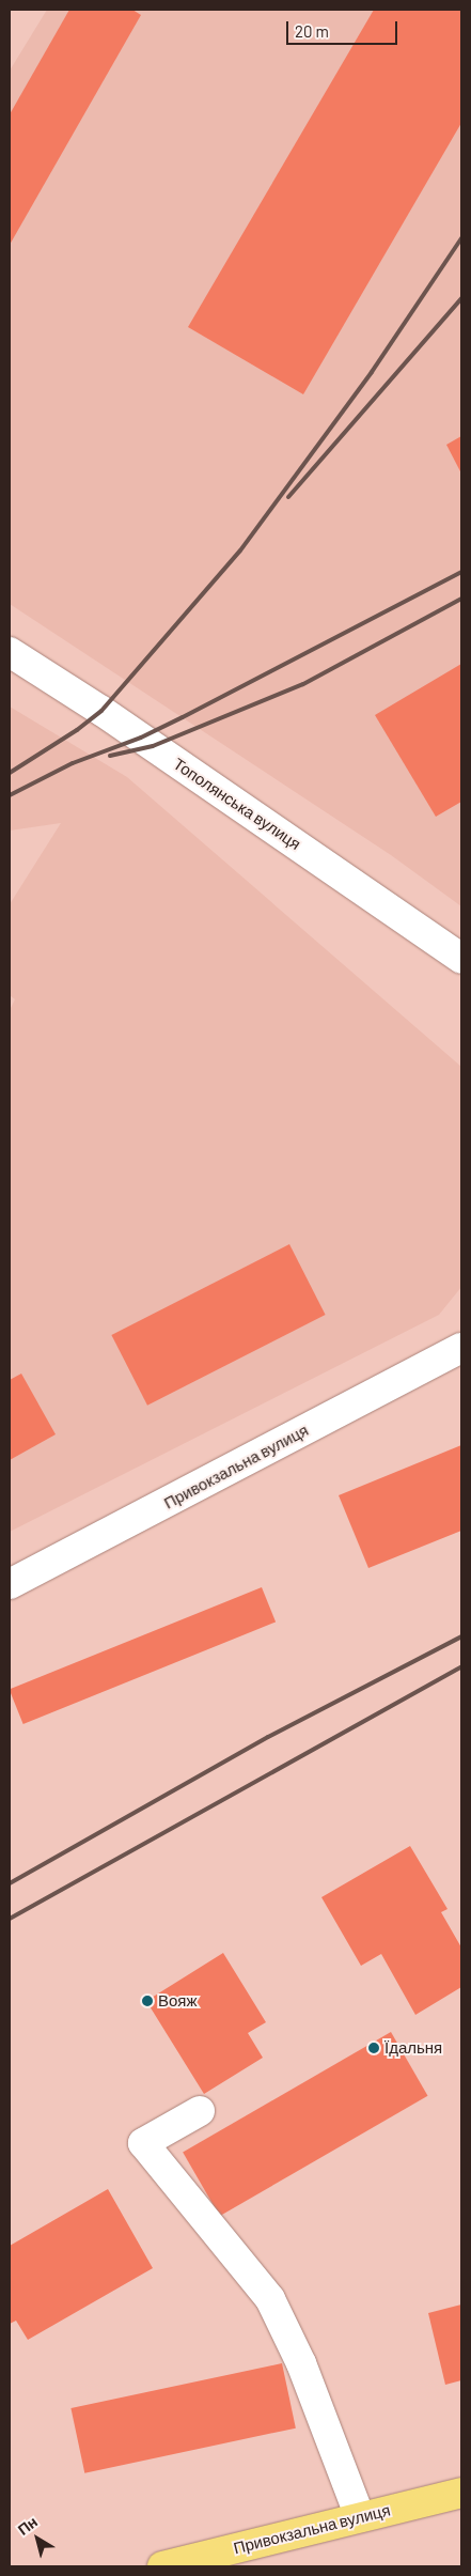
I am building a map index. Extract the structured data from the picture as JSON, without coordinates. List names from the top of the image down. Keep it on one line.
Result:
{"streets":{"main road":["Привокзальна вулиця"],"street":["Тополянська вулиця"]},"places":["Вояж","Їдальня"],"scale_bar":"20 m","north":"top left"}
